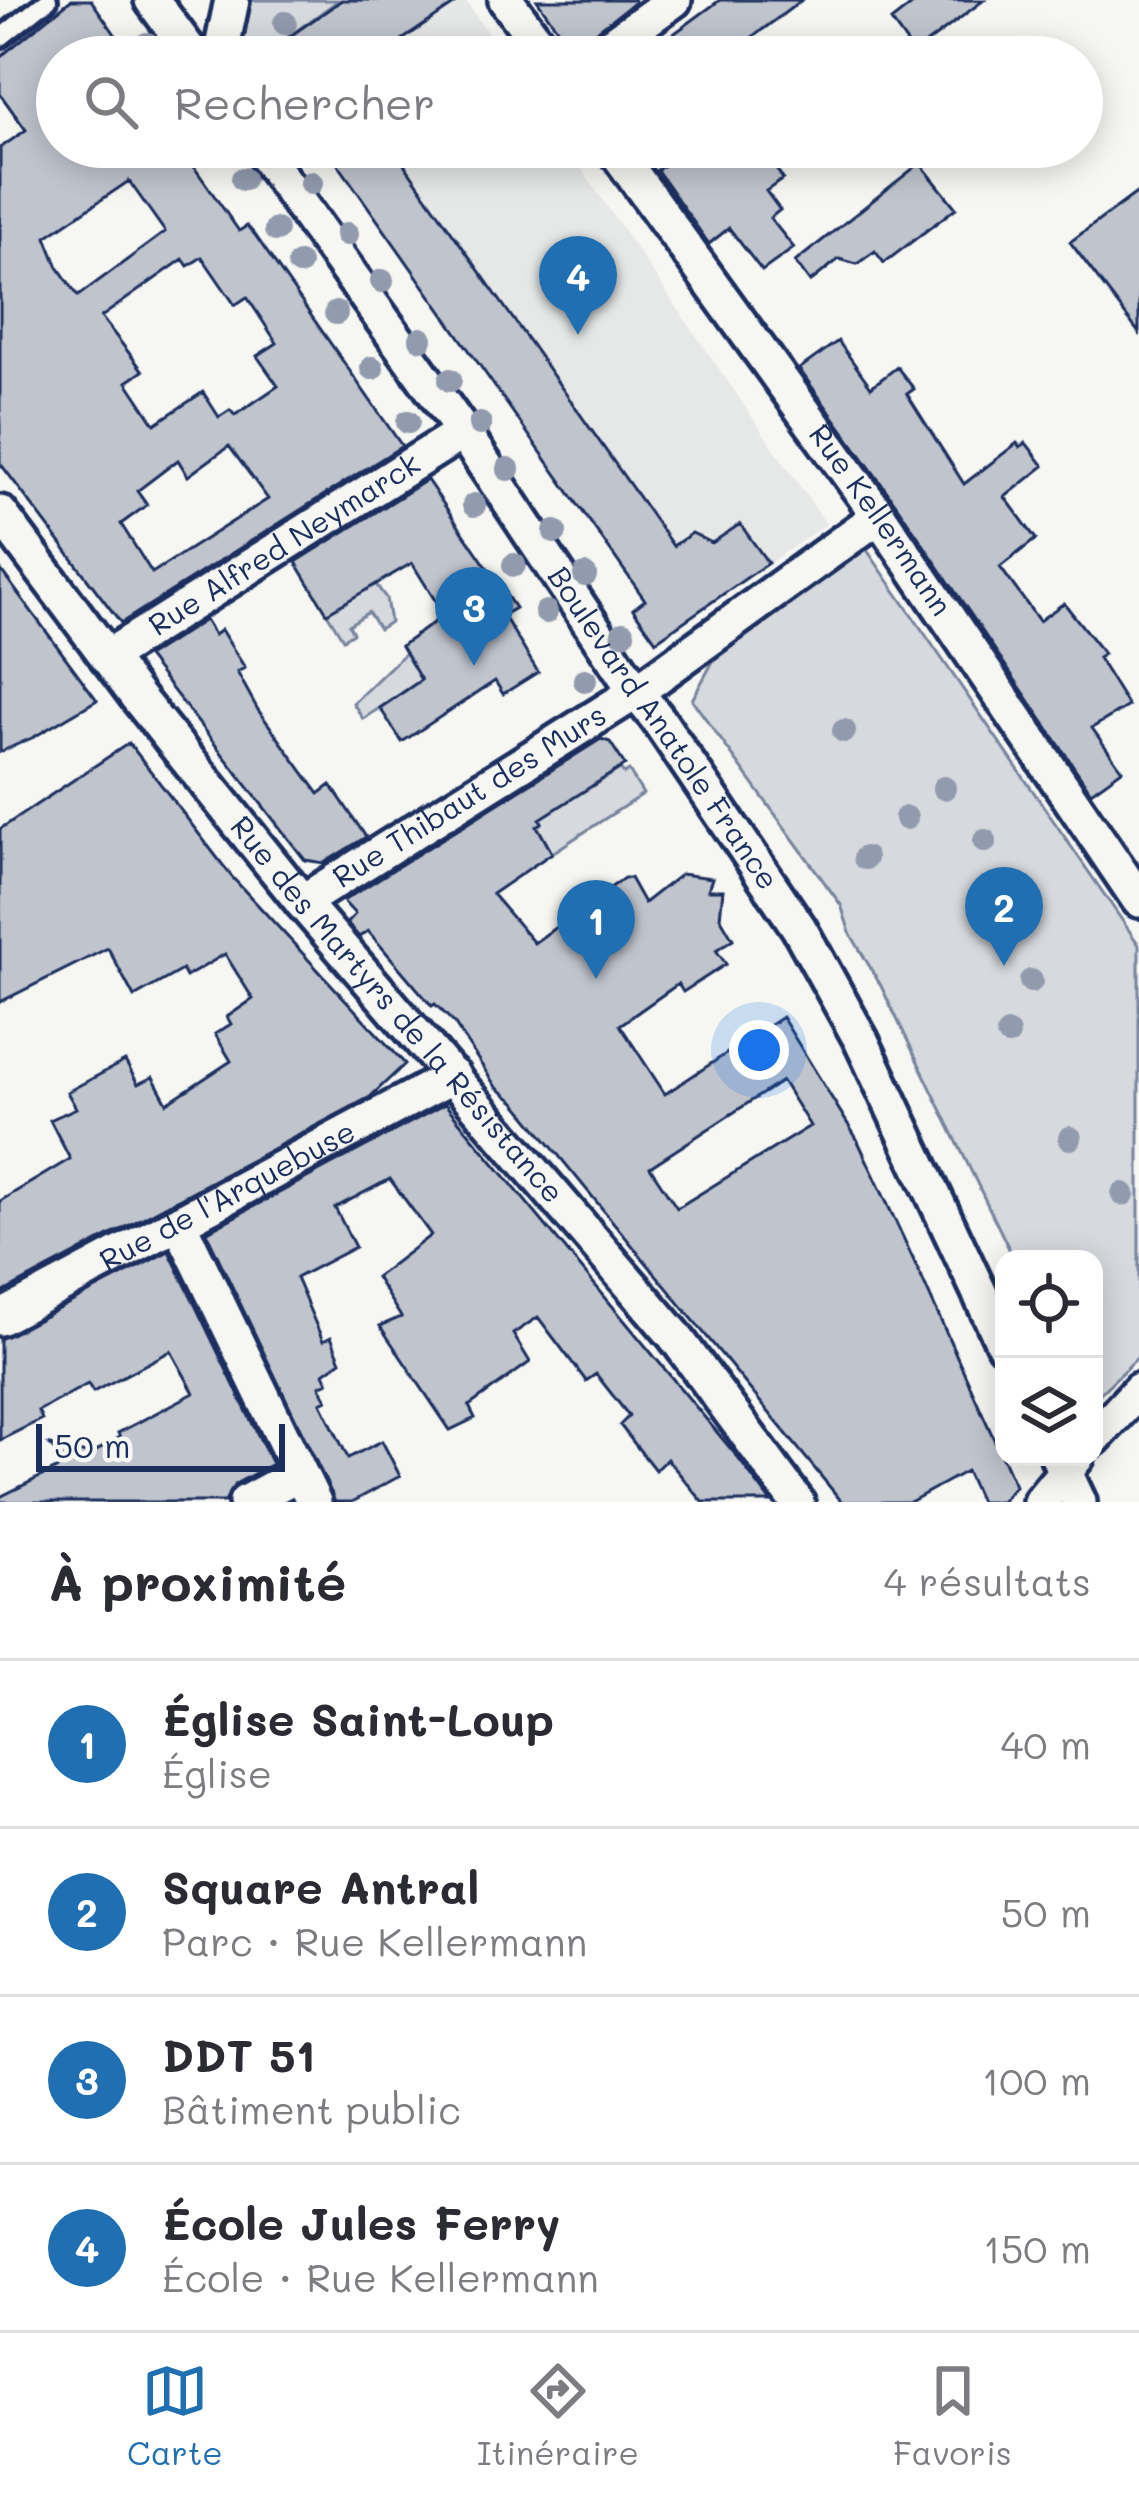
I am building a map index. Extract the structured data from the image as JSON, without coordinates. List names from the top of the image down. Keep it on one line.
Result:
{"streets":{"street":["Rue Kellermann","Rue Alfred Neymarck","Boulevard Anatole France","Rue Thibaut des Murs","Rue des Martyrs de la Résistance","Rue de l'Arquebuse"]},"crossings":[["Rue Kellermann","Rue Thibaut des Murs"],["Rue Alfred Neymarck","Boulevard Anatole France"],["Rue Alfred Neymarck","Rue des Martyrs de la Résistance"],["Boulevard Anatole France","Rue Thibaut des Murs"],["Rue Thibaut des Murs","Rue des Martyrs de la Résistance"],["Rue des Martyrs de la Résistance","Rue de l'Arquebuse"]],"scale_bar":"50 m","page":{"search":"Rechercher","pins":["4","3","2","1"],"scale":"50 m","heading":["À proximité","4 résultats"],"list":[{"mark":"1","name":"Église Saint-Loup","note":"Église","value":"40 m"},{"mark":"2","name":"Square Antral","note":"Parc · Rue Kellermann","value":"50 m"},{"mark":"3","name":"DDT 51","note":"Bâtiment public","value":"100 m"},{"mark":"4","name":"École Jules Ferry","note":"École · Rue Kellermann","value":"150 m"}],"nav":["Carte","Itinéraire","Favoris"]}}
